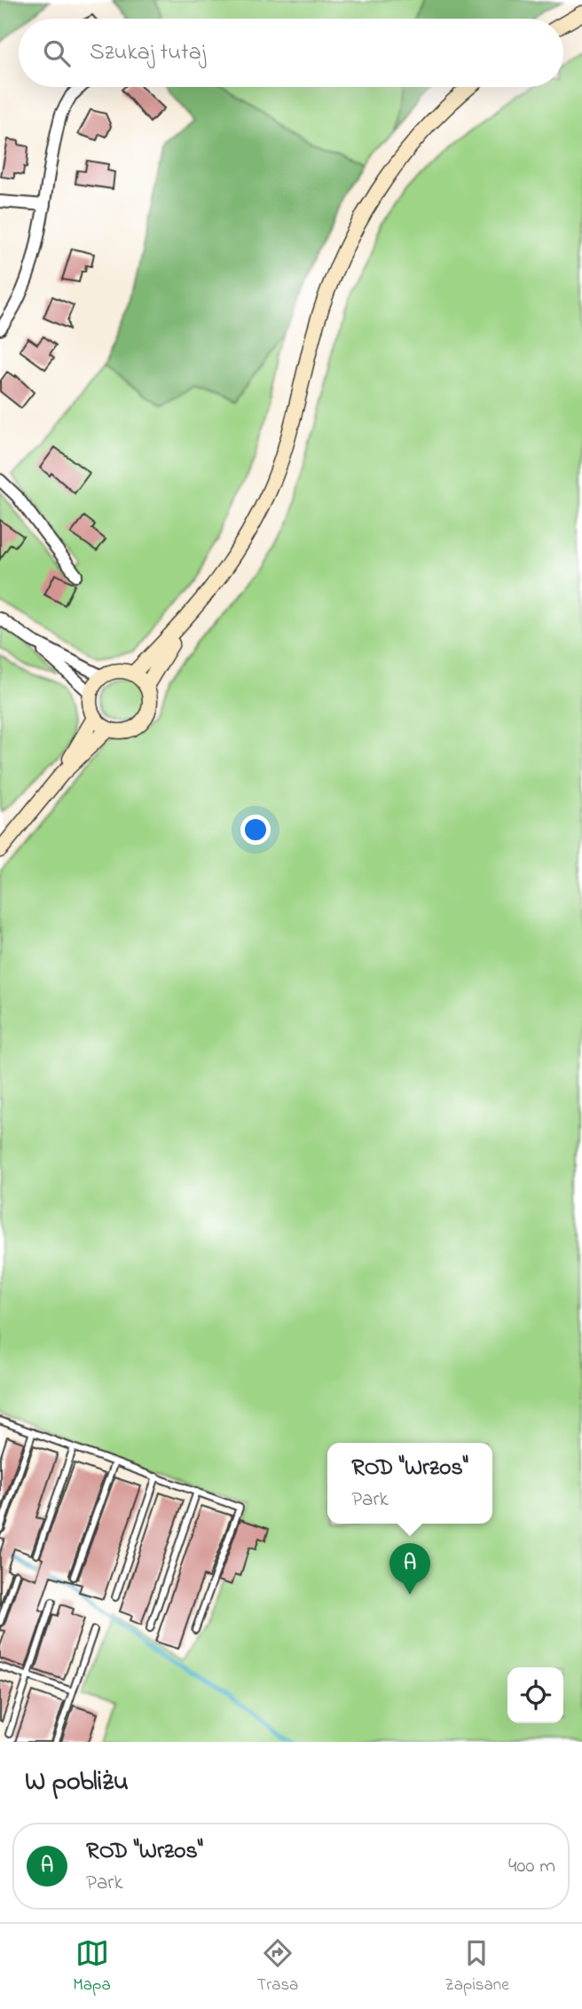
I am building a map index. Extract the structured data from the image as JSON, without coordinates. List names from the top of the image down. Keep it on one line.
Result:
{"page":{"search":"Szukaj tutaj","popup":["ROD \"Wrzos\"","Park"],"pins":"A","heading":"W pobliżu","list":[{"mark":"A","name":"ROD \"Wrzos\"","note":"Park","value":"400 m"}],"nav":["Mapa","Trasa","Zapisane"]}}
